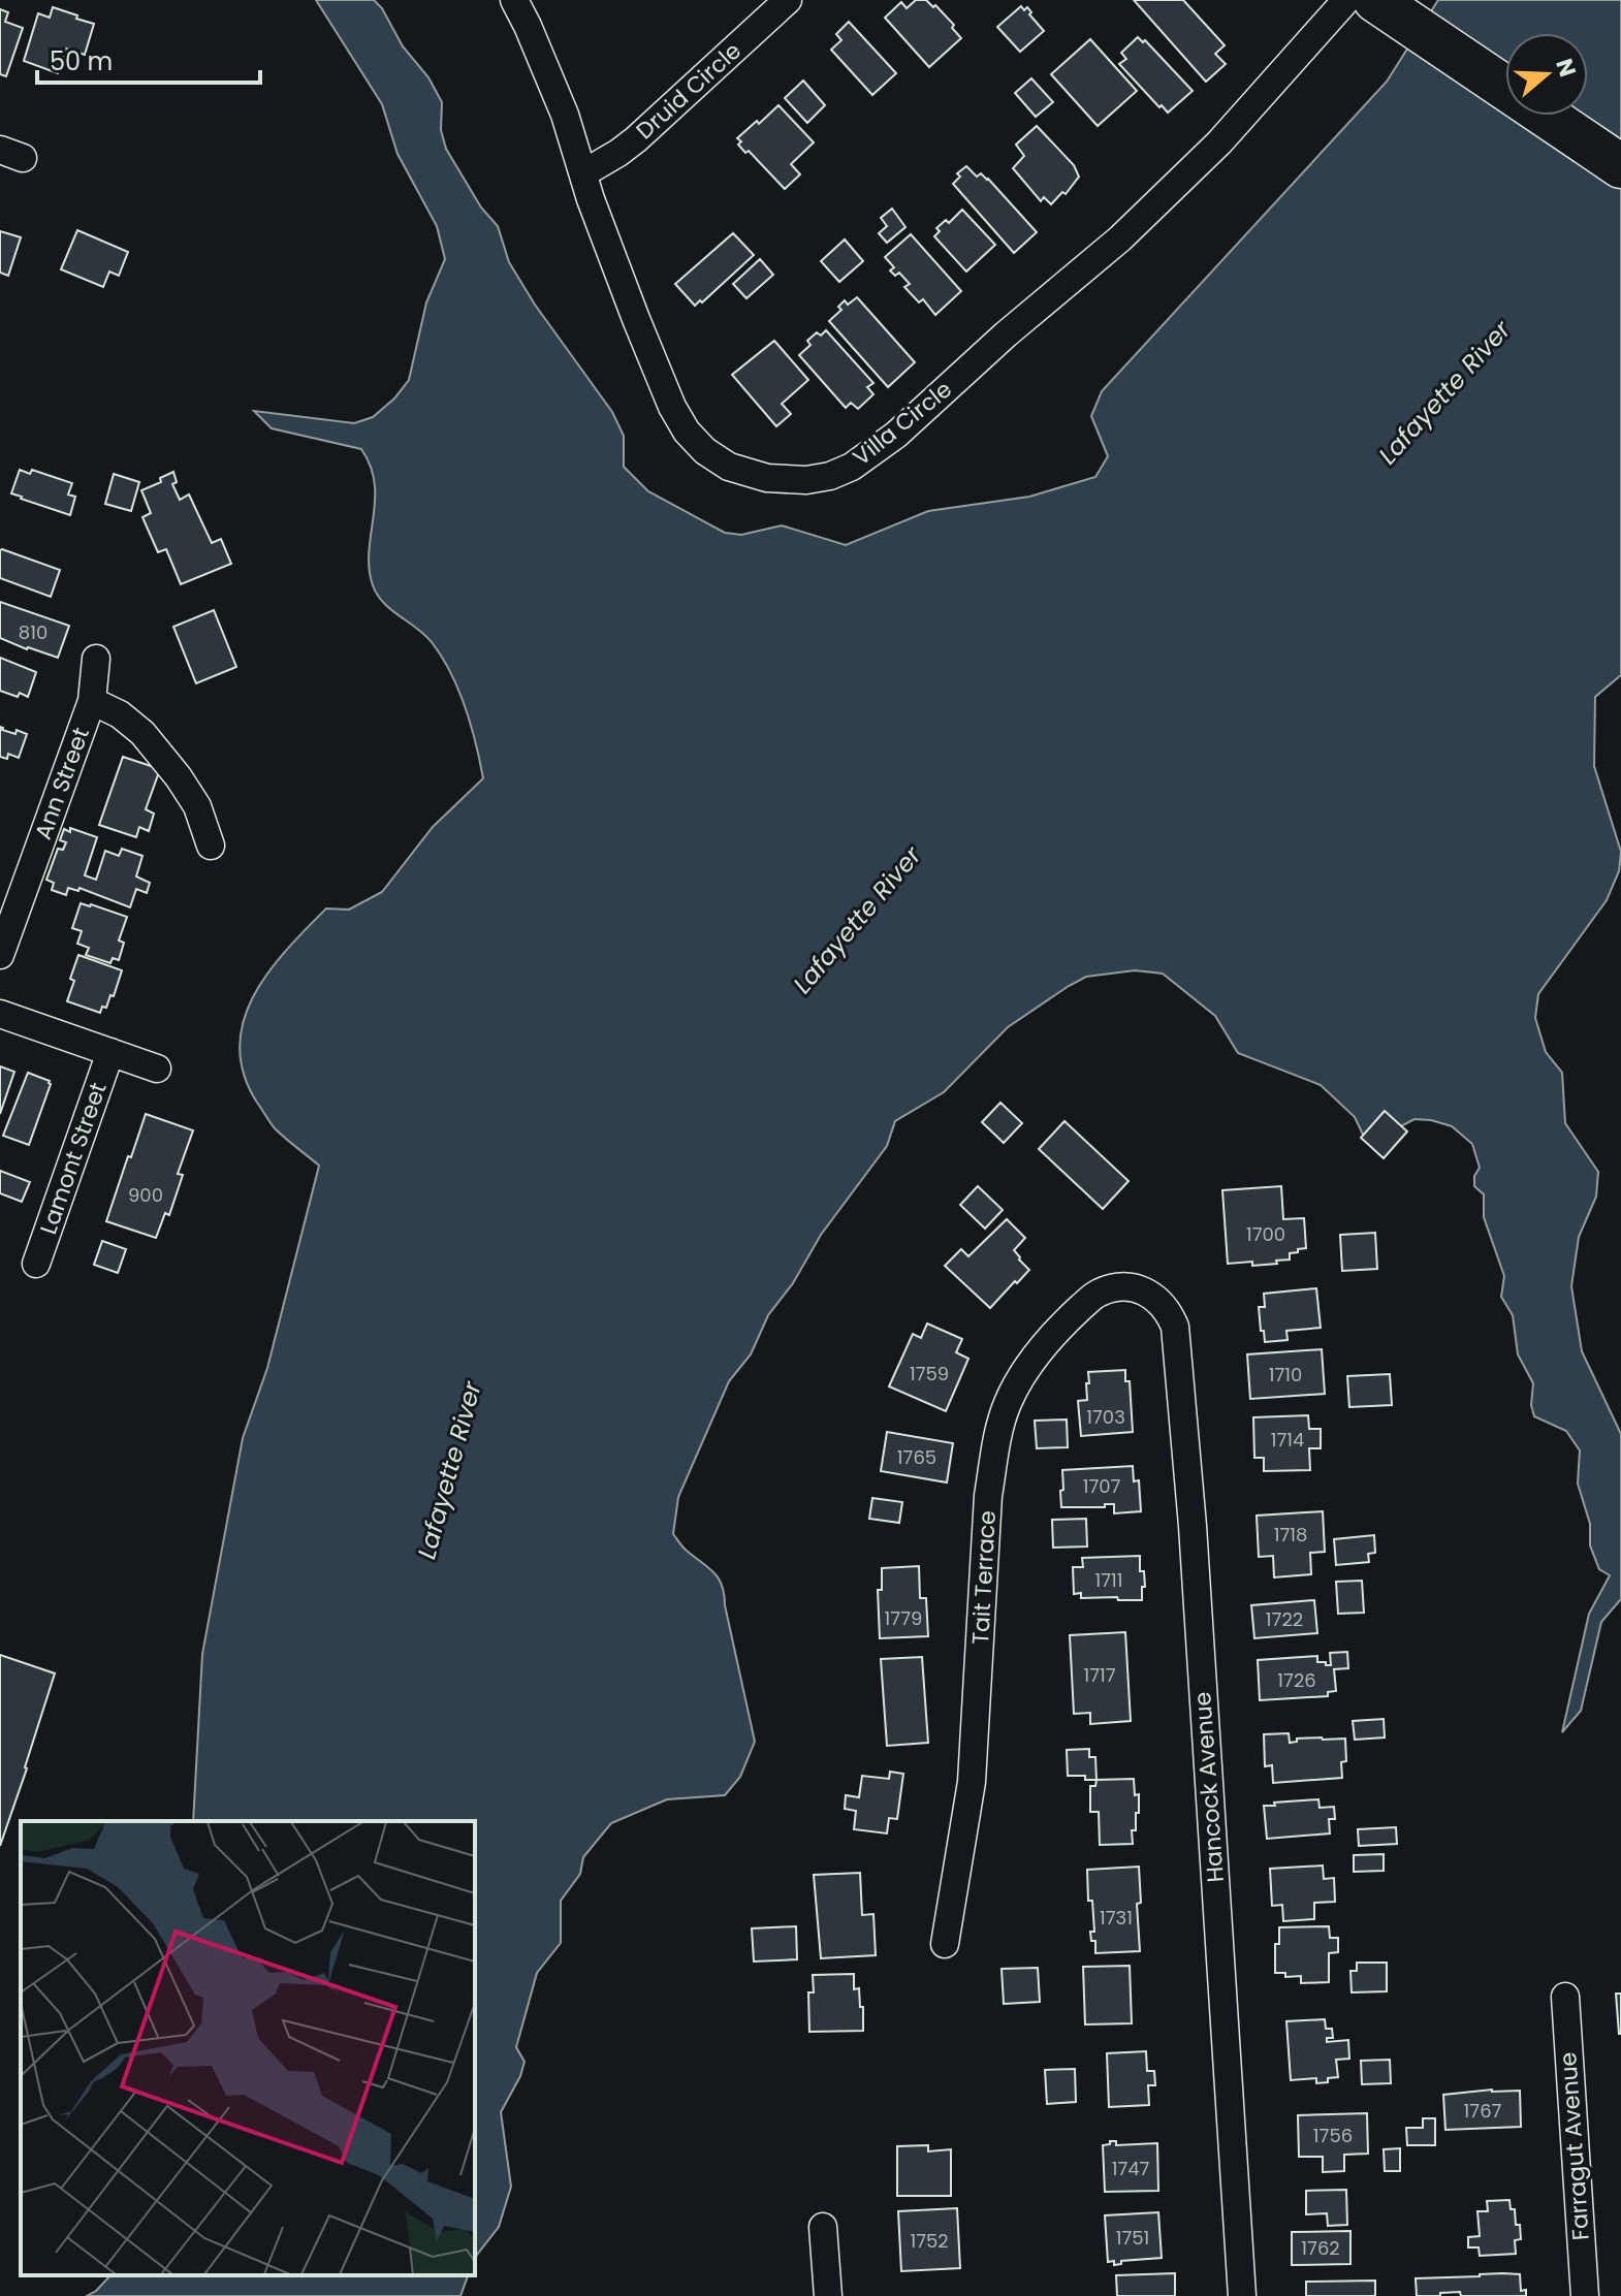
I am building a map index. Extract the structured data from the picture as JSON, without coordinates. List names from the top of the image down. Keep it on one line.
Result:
{"streets":{"street":["Druid Circle","Villa Circle","Ann Street","Lamont Street","Tait Terrace","Hancock Avenue","Farragut Avenue"]},"crossings":[["Druid Circle","Villa Circle"],["Tait Terrace","Hancock Avenue"]],"water":["Lafayette River"],"house_numbers":["810","900","1700","1759","1710","1703","1714","1765","1707","1718","1711","1779","1722","1717","1726","1731","1767","1756","1747","1751","1752","1762"],"scale_bar":"50 m","north":"right"}
